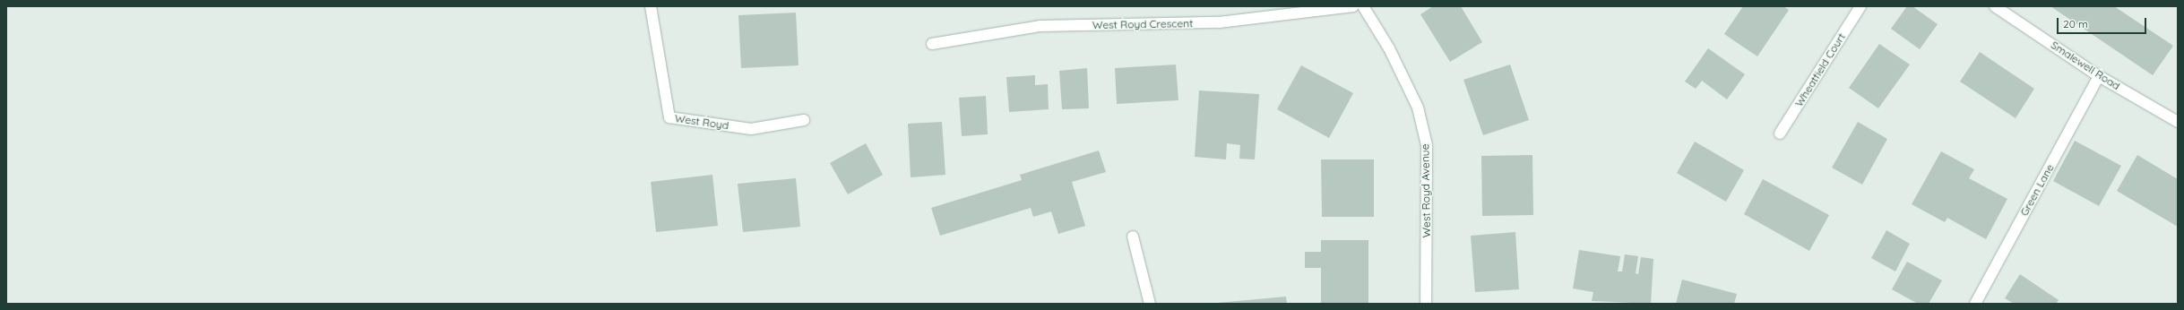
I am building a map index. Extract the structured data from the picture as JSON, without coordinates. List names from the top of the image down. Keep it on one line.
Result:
{"streets":{"street":["West Royd Crescent","Smalewell Road","Wheatfield Court","West Royd","Green Lane","West Royd Avenue"]},"crossings":[["Smalewell Road","Green Lane"]],"scale_bar":"20 m"}
